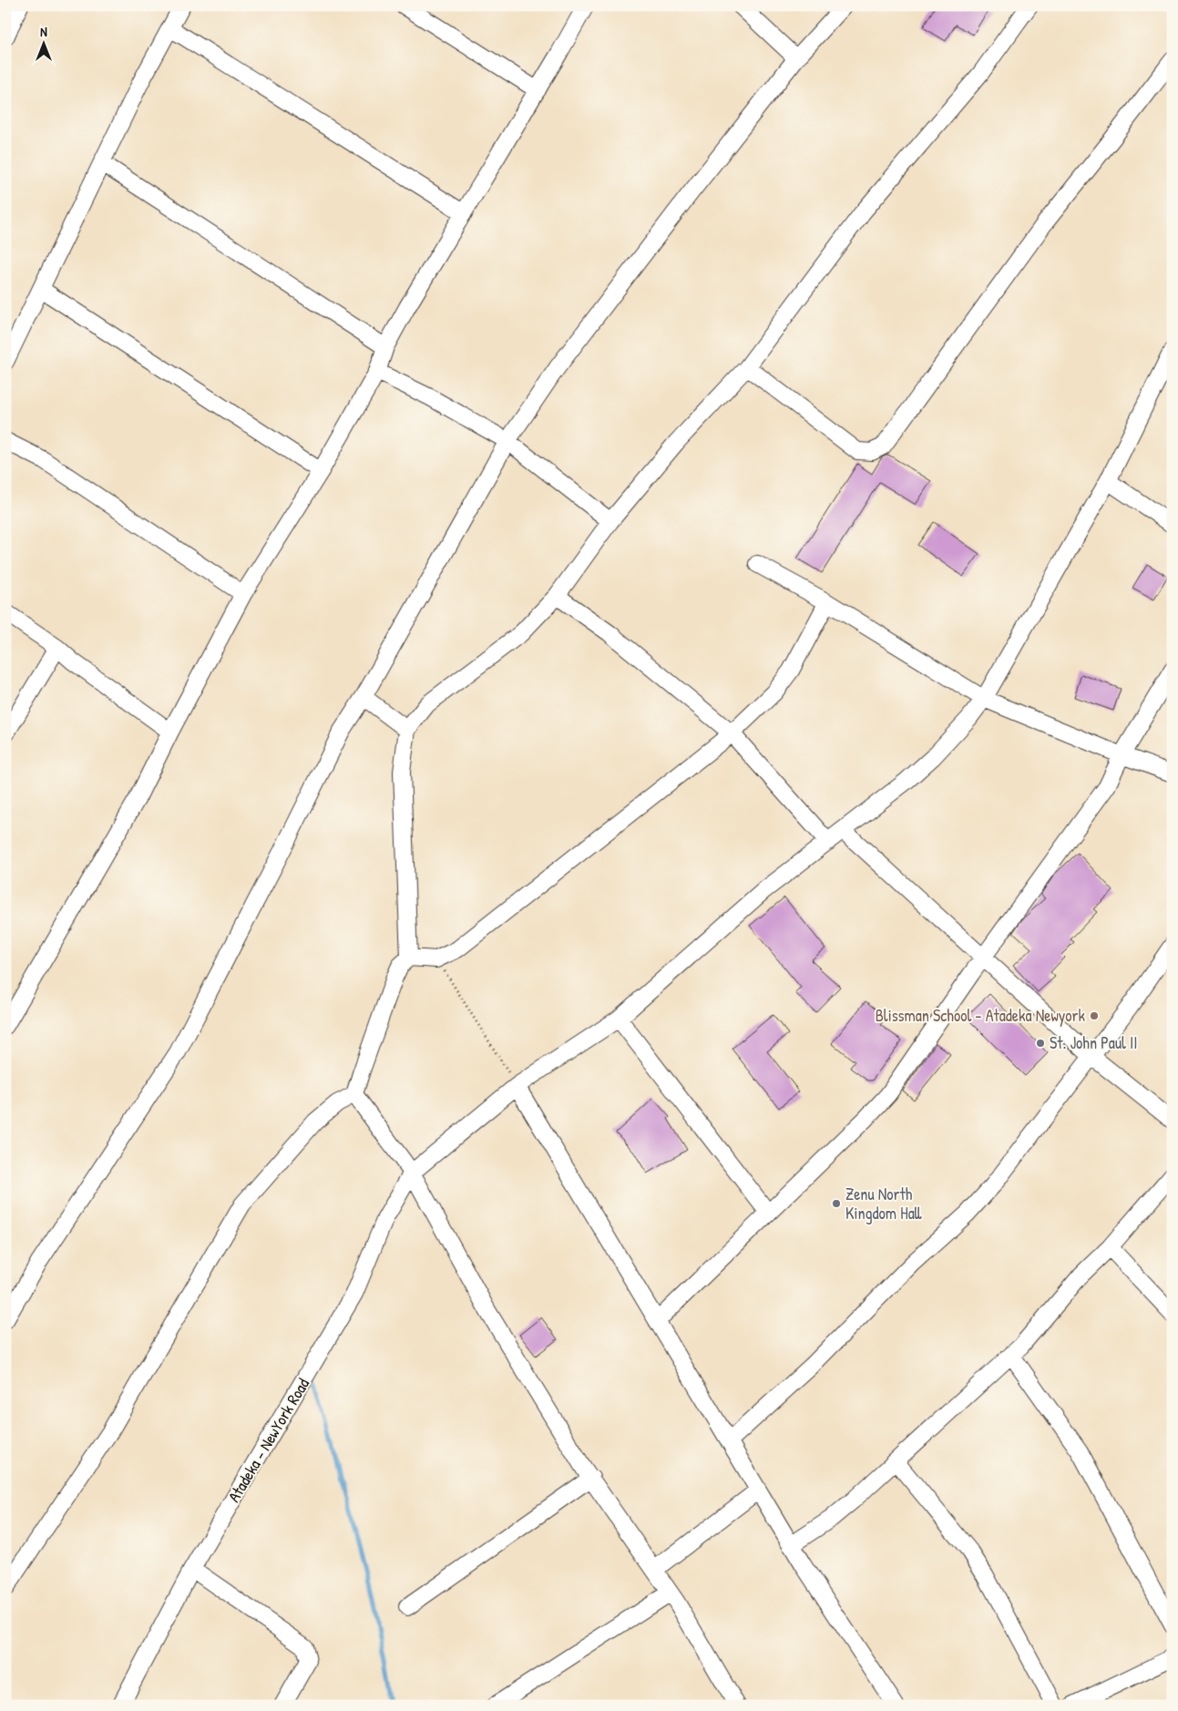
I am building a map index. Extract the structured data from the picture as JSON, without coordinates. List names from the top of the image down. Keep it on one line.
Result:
{"streets":{"street":["Atadeka - NewYork Road"]},"places":["Blissman School - Atadeka Newyork","St. John Paul II","Zenu North Kingdom Hall"],"north":"top"}
